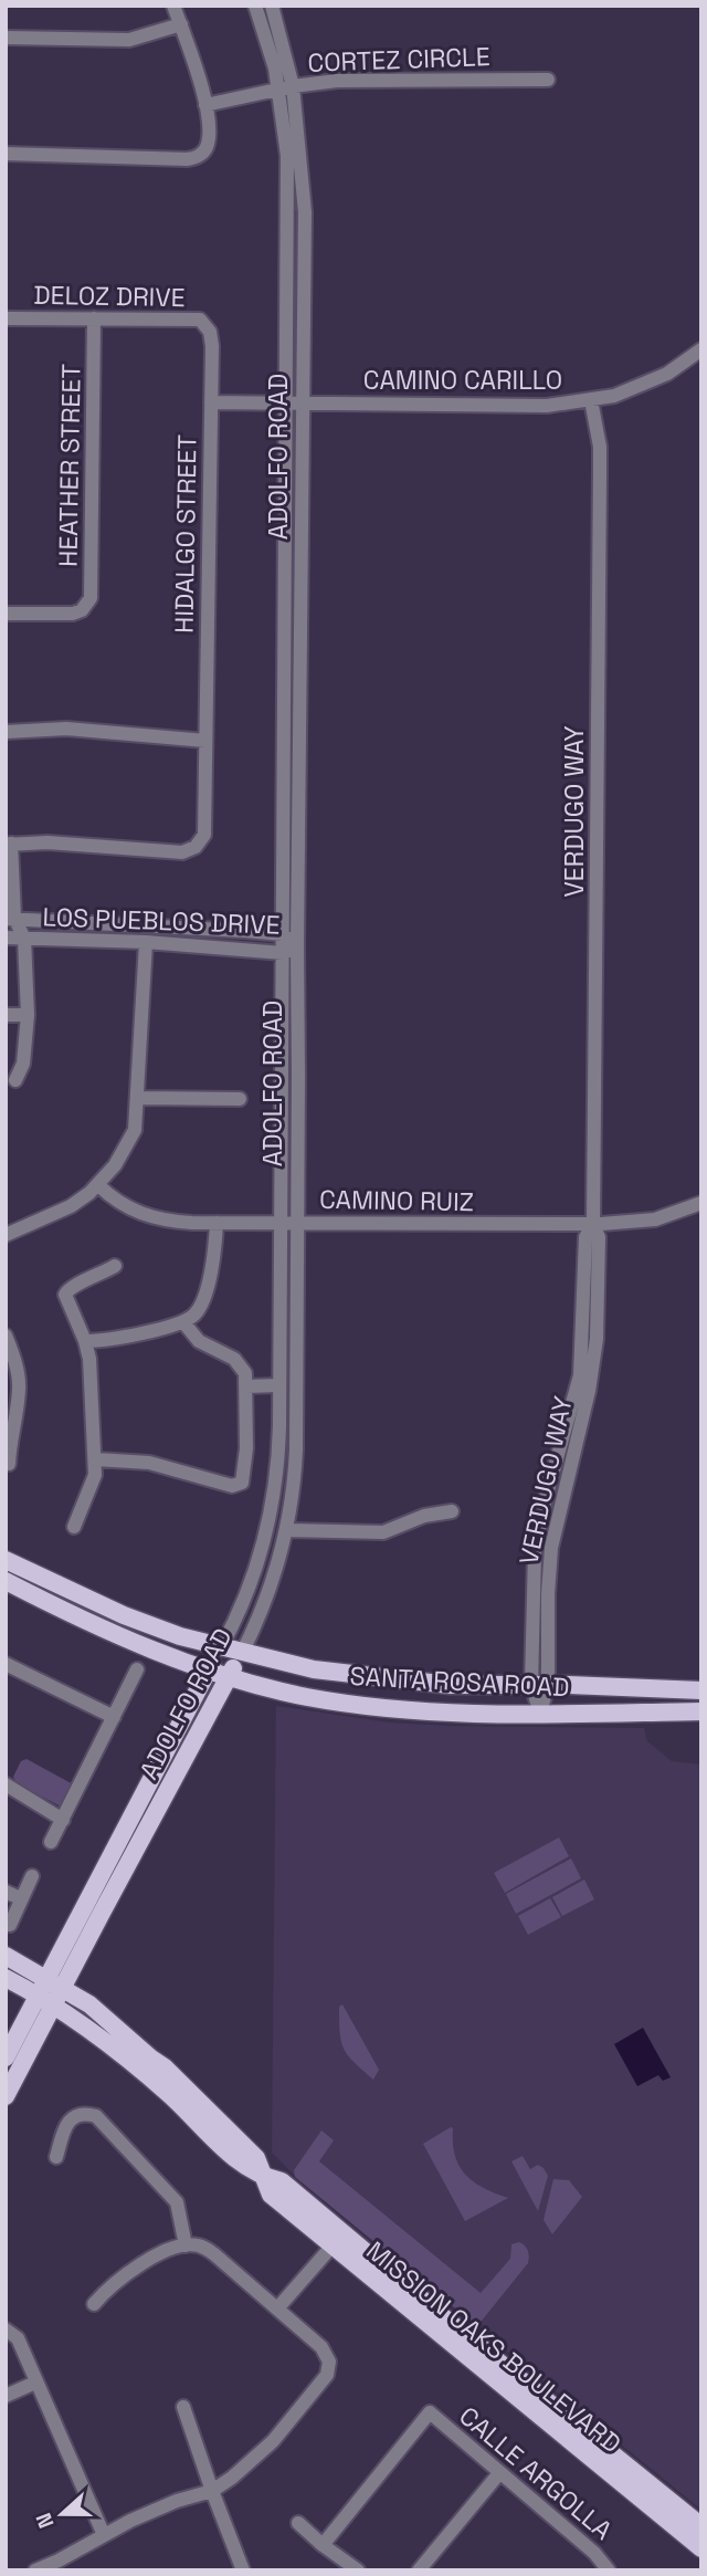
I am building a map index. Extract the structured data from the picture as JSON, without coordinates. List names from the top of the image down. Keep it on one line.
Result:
{"streets":{"main road":["ADOLFO ROAD","SANTA ROSA ROAD","MISSION OAKS BOULEVARD"],"street":["CORTEZ CIRCLE","DELOZ DRIVE","CAMINO CARILLO","HEATHER STREET","HIDALGO STREET","VERDUGO WAY","LOS PUEBLOS DRIVE","CAMINO RUIZ","CALLE ARGOLLA"]},"crossings":[["CORTEZ CIRCLE","ADOLFO ROAD"],["DELOZ DRIVE","HEATHER STREET"],["DELOZ DRIVE","HIDALGO STREET"],["CAMINO CARILLO","ADOLFO ROAD"],["CAMINO CARILLO","HIDALGO STREET"],["CAMINO CARILLO","VERDUGO WAY"],["ADOLFO ROAD","LOS PUEBLOS DRIVE"],["ADOLFO ROAD","CAMINO RUIZ"],["ADOLFO ROAD","SANTA ROSA ROAD"],["ADOLFO ROAD","MISSION OAKS BOULEVARD"],["VERDUGO WAY","CAMINO RUIZ"],["VERDUGO WAY","SANTA ROSA ROAD"]],"north":"left"}
